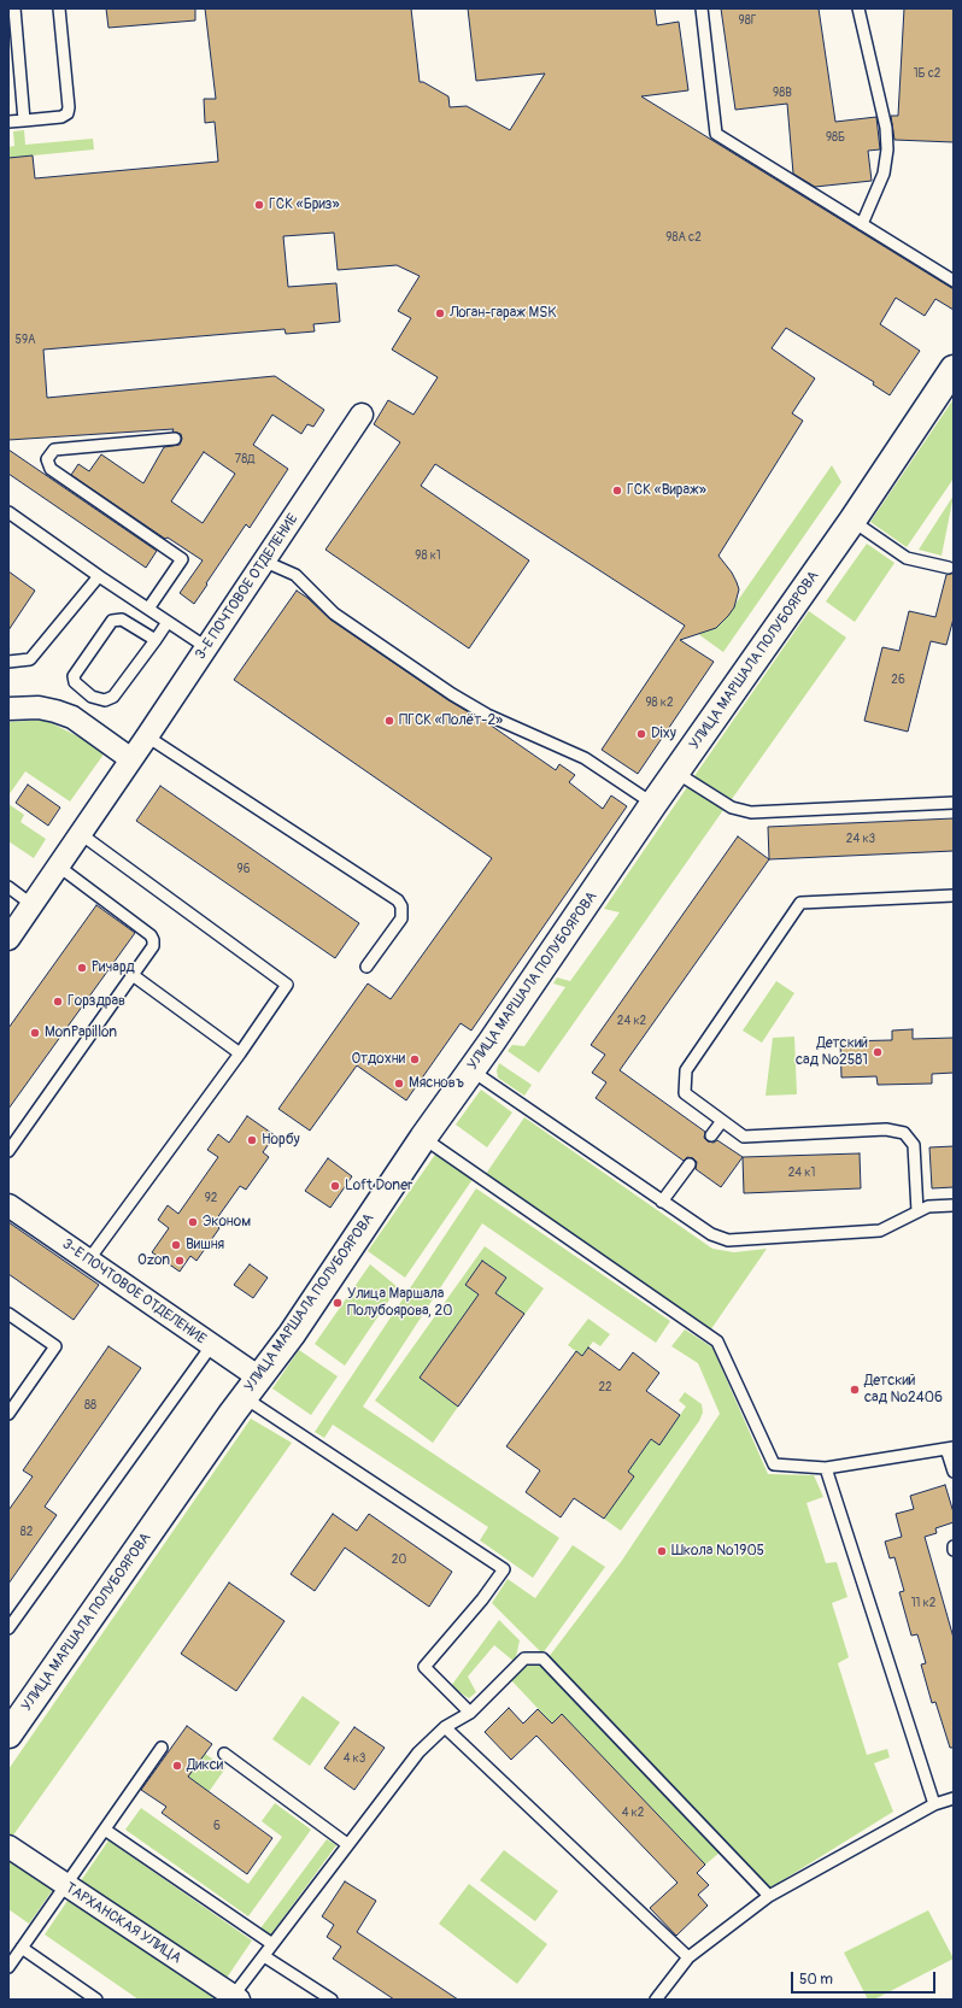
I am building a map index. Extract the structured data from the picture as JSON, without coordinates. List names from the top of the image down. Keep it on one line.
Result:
{"streets":{"street":["3-Е ПОЧТОВОЕ ОТДЕЛЕНИЕ","УЛИЦА МАРШАЛА ПОЛУБОЯРОВА","ТАРХАНСКАЯ УЛИЦА"]},"crossings":[["3-Е ПОЧТОВОЕ ОТДЕЛЕНИЕ","УЛИЦА МАРШАЛА ПОЛУБОЯРОВА"]],"places":["ГСК «Бриз»","Логан-гараж MSK","ГСК «Вираж»","ПГСК «Полёт-2»","Dixy","Ричард","Горздрав","MonPapillon","Детский сад №2581","Отдохни","Мясновъ","Норбу","Loft Doner","Эконом","Вишня","Ozon","Улица Маршала Полубоярова, 20","Детский сад №2406","Школа №1905","Дикси"],"house_numbers":["98Г","1Б с2","98В","98Б","98А с2","59А","78Д","98 к1","26","98 к2","24 к3","96","24 к2","24 к1","92","22","88","82","20","11 к2","4 к3","4 к2","6"],"scale_bar":"50 m"}
